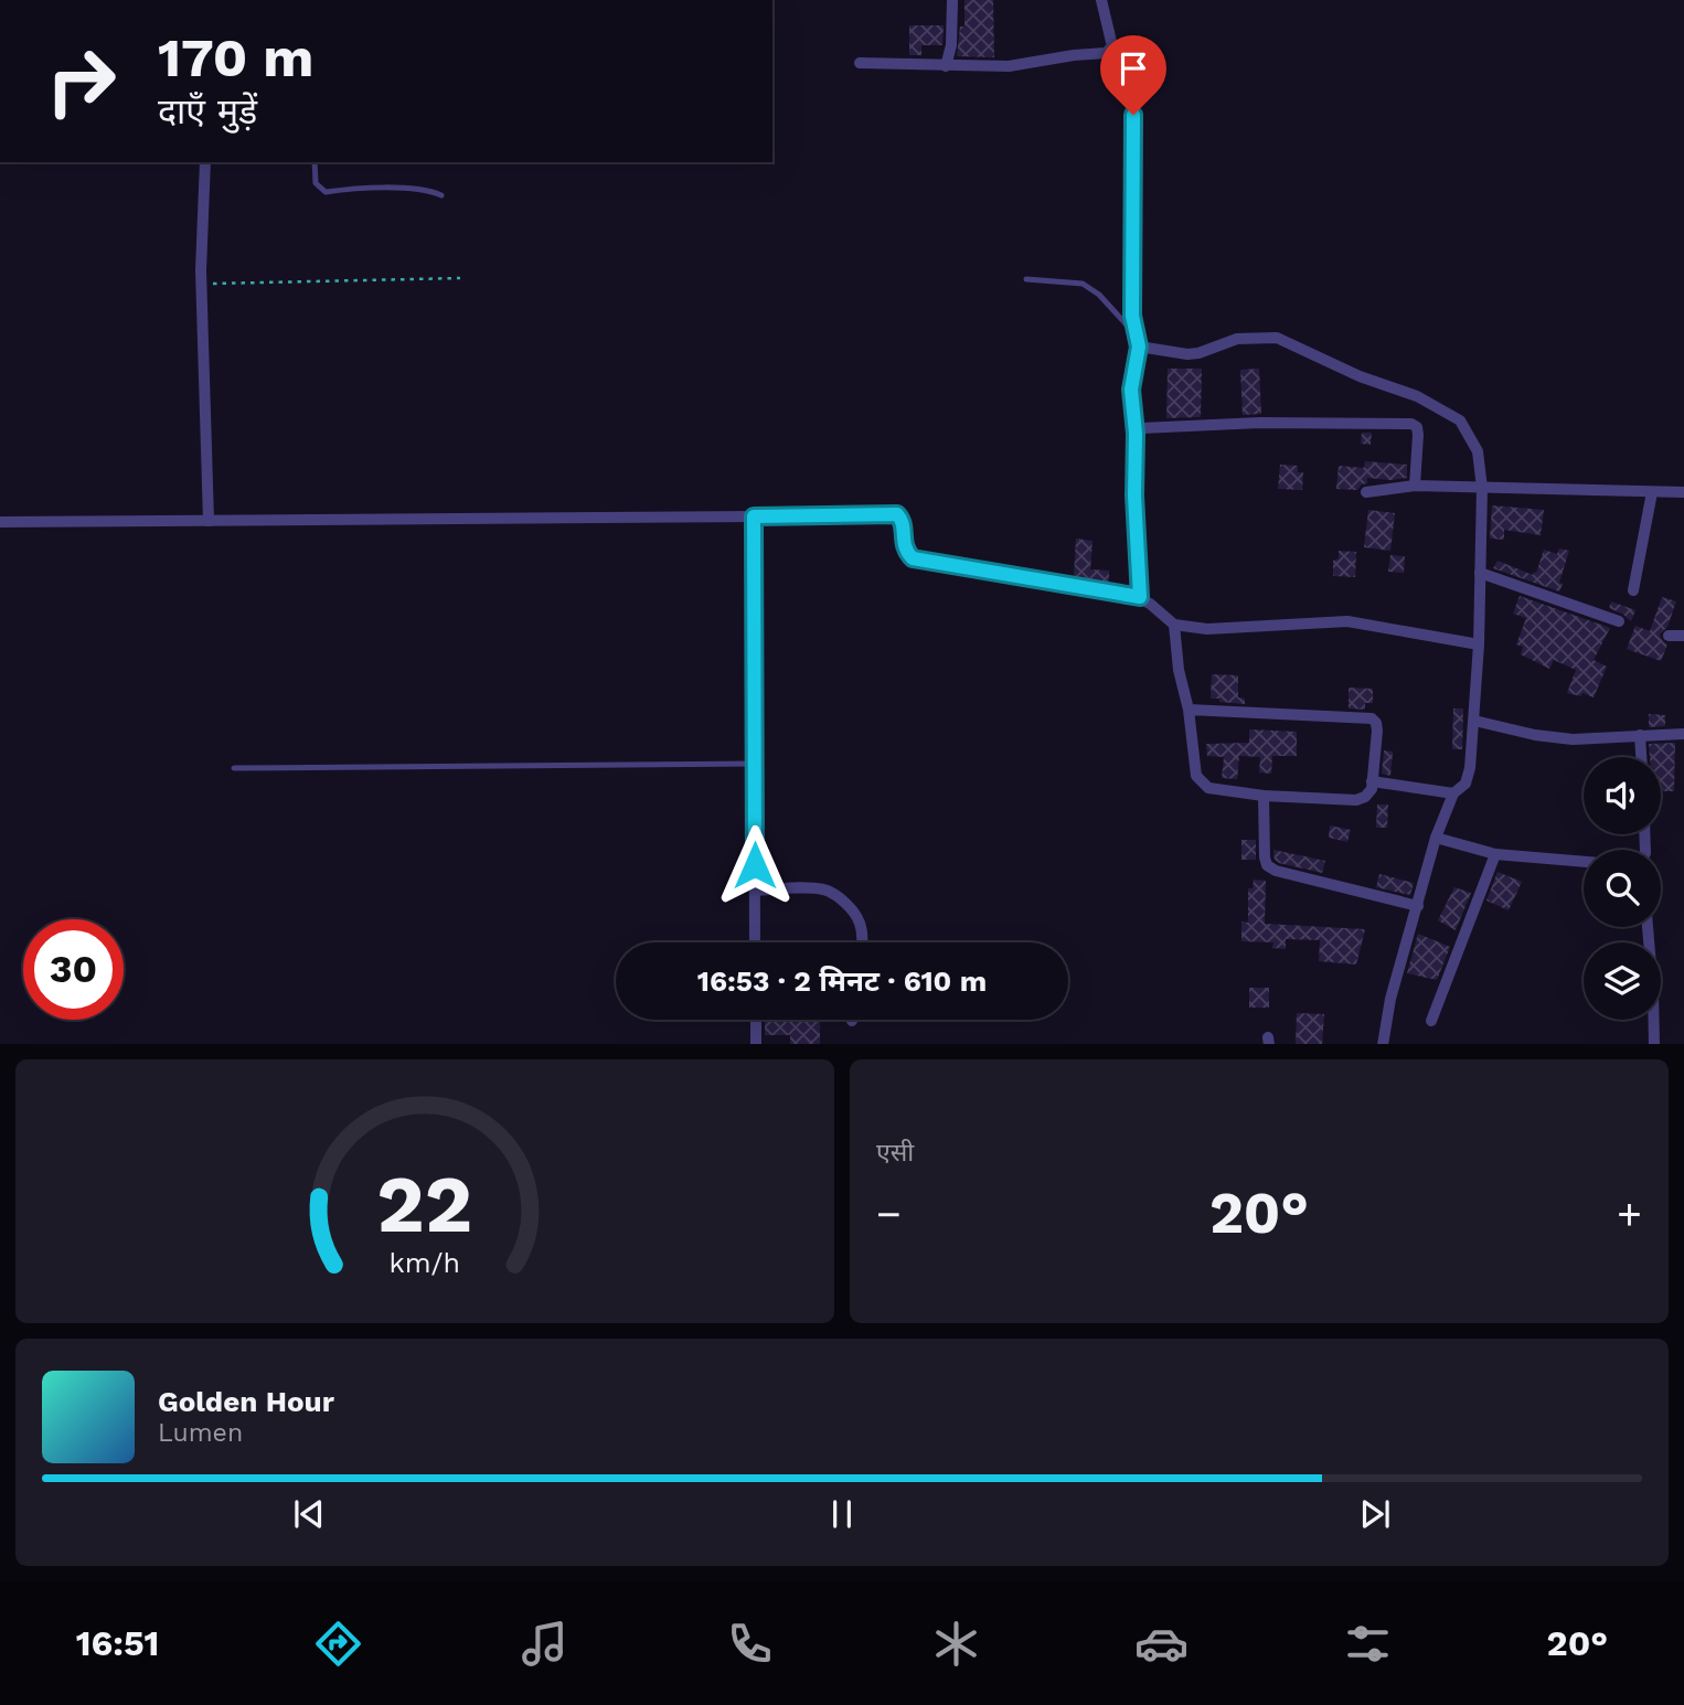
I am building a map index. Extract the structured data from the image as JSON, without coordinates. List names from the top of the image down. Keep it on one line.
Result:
{"page":{"turn":["170 m","दाएँ मुड़ें"],"limit":"30","trip":"16:53 · 2 मिनट · 610 m","tile":"एसी","heat":["−","20°","+"],"song":["Golden Hour","Lumen"],"tabs":["16:51","20°"],"gauge":["22","km/h"]}}
